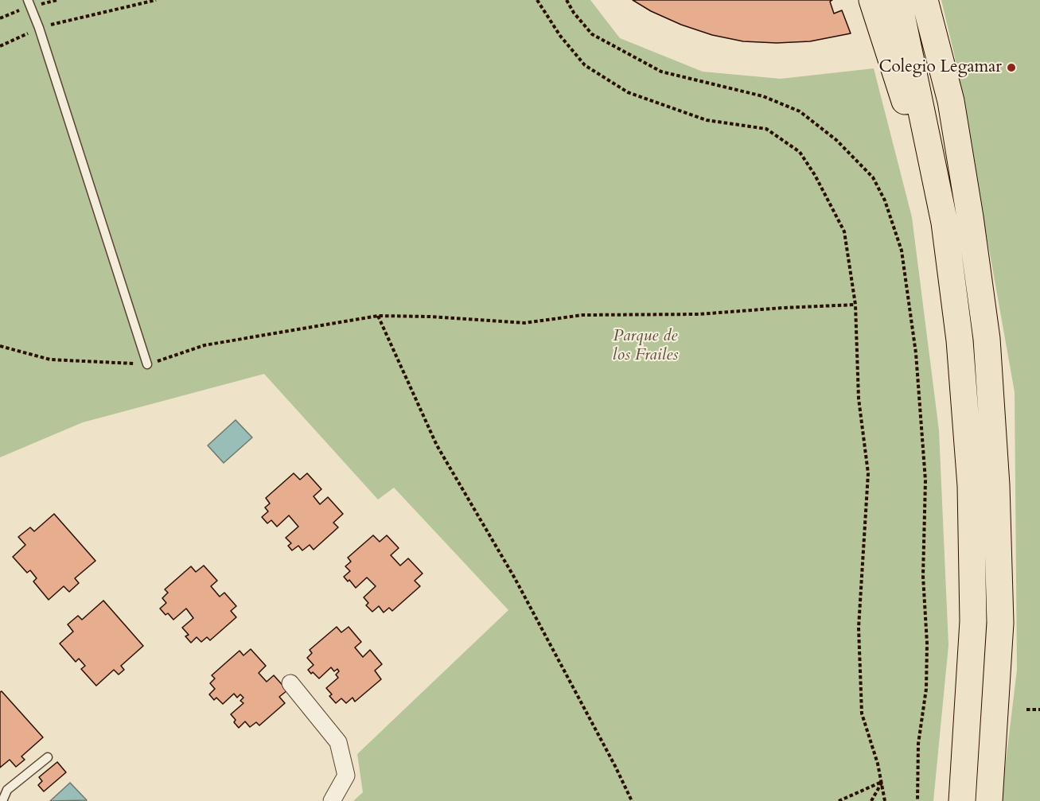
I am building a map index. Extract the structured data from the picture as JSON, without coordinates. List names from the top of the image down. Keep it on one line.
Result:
{"parks":["Parque de los Frailes"],"places":["Colegio Legamar"]}
